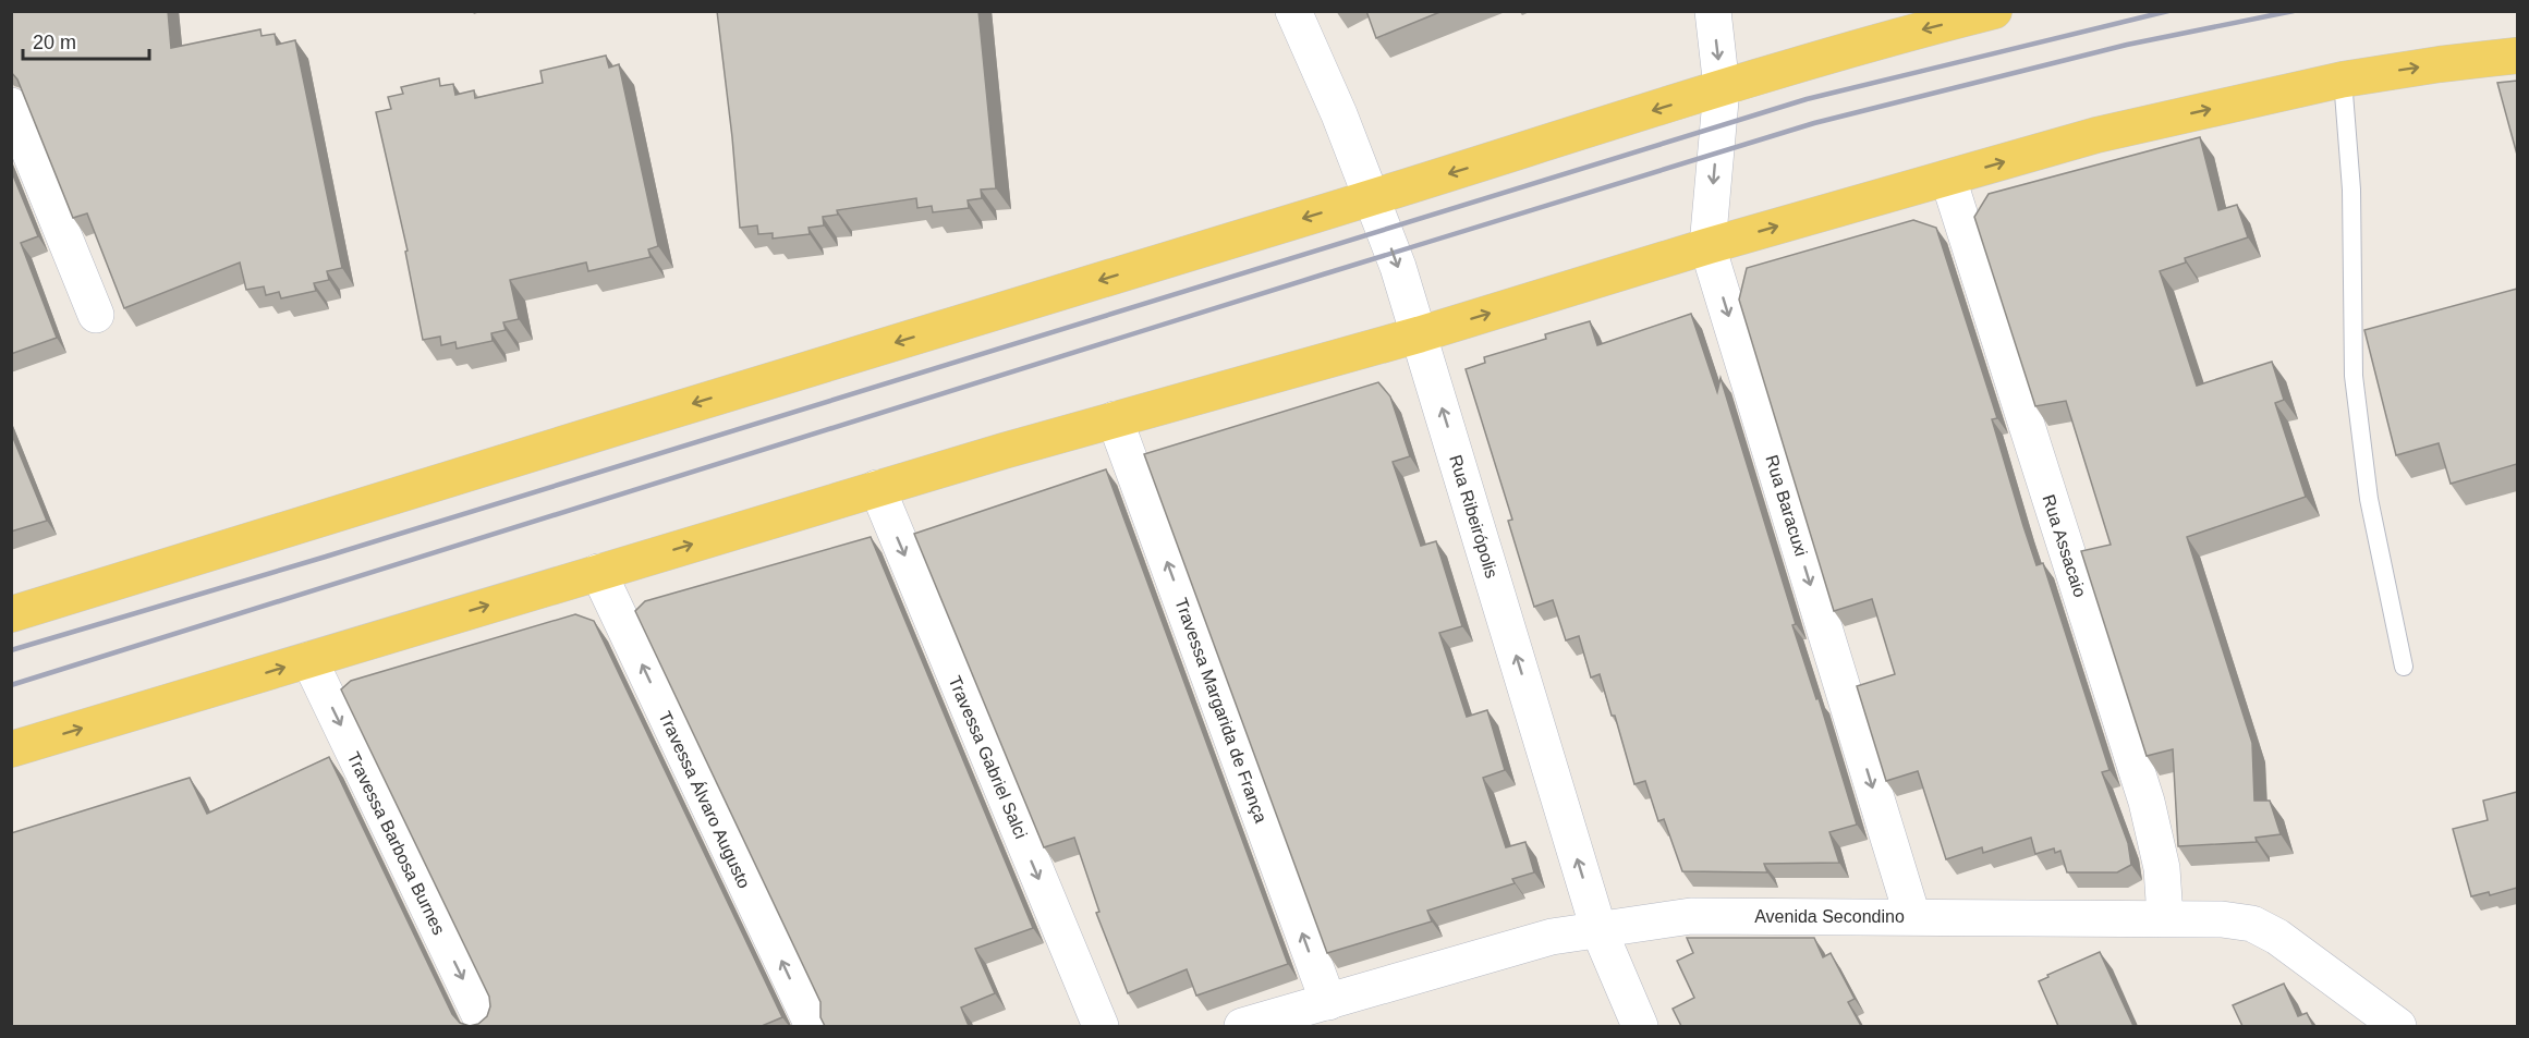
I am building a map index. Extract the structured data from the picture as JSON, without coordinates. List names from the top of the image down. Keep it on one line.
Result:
{"streets":{"street":["Rua Baracuxi","Rua Ribeirópolis","Rua Assacaio","Travessa Margarida de França","Travessa Gabriel Salci","Travessa Álvaro Augusto","Travessa Barbosa Burnes","Avenida Secondino"]},"crossings":[["Rua Baracuxi","Avenida Secondino"],["Rua Ribeirópolis","Avenida Secondino"],["Rua Assacaio","Avenida Secondino"],["Travessa Margarida de França","Avenida Secondino"]],"one_way":["Rua Baracuxi","Travessa Margarida de França","Travessa Gabriel Salci","Travessa Álvaro Augusto","Travessa Barbosa Burnes"],"scale_bar":"20 m"}
